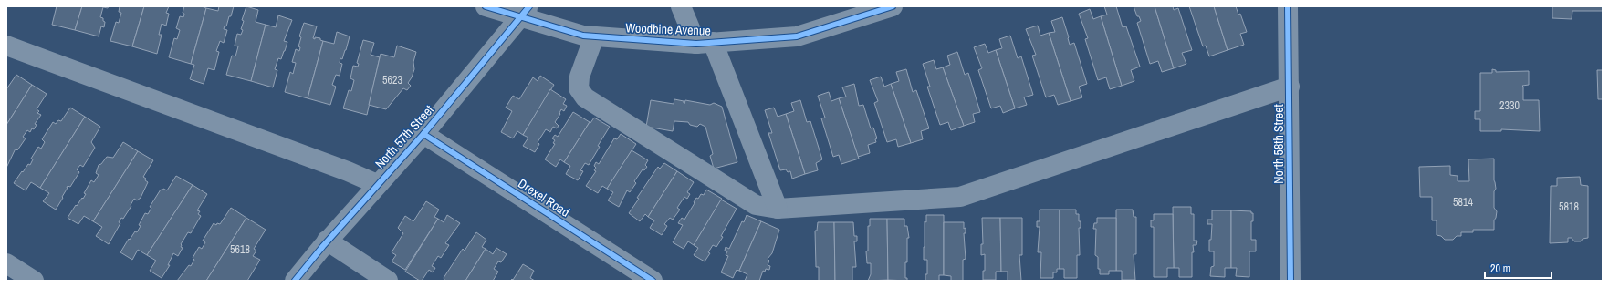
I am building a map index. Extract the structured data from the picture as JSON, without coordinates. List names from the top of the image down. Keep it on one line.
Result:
{"streets":{"street":["Woodbine Avenue","North 57th Street","North 58th Street","Drexel Road"]},"crossings":[["Woodbine Avenue","North 57th Street"],["North 57th Street","Drexel Road"]],"house_numbers":["5623","2330","5814","5818","5618"],"scale_bar":"20 m"}
